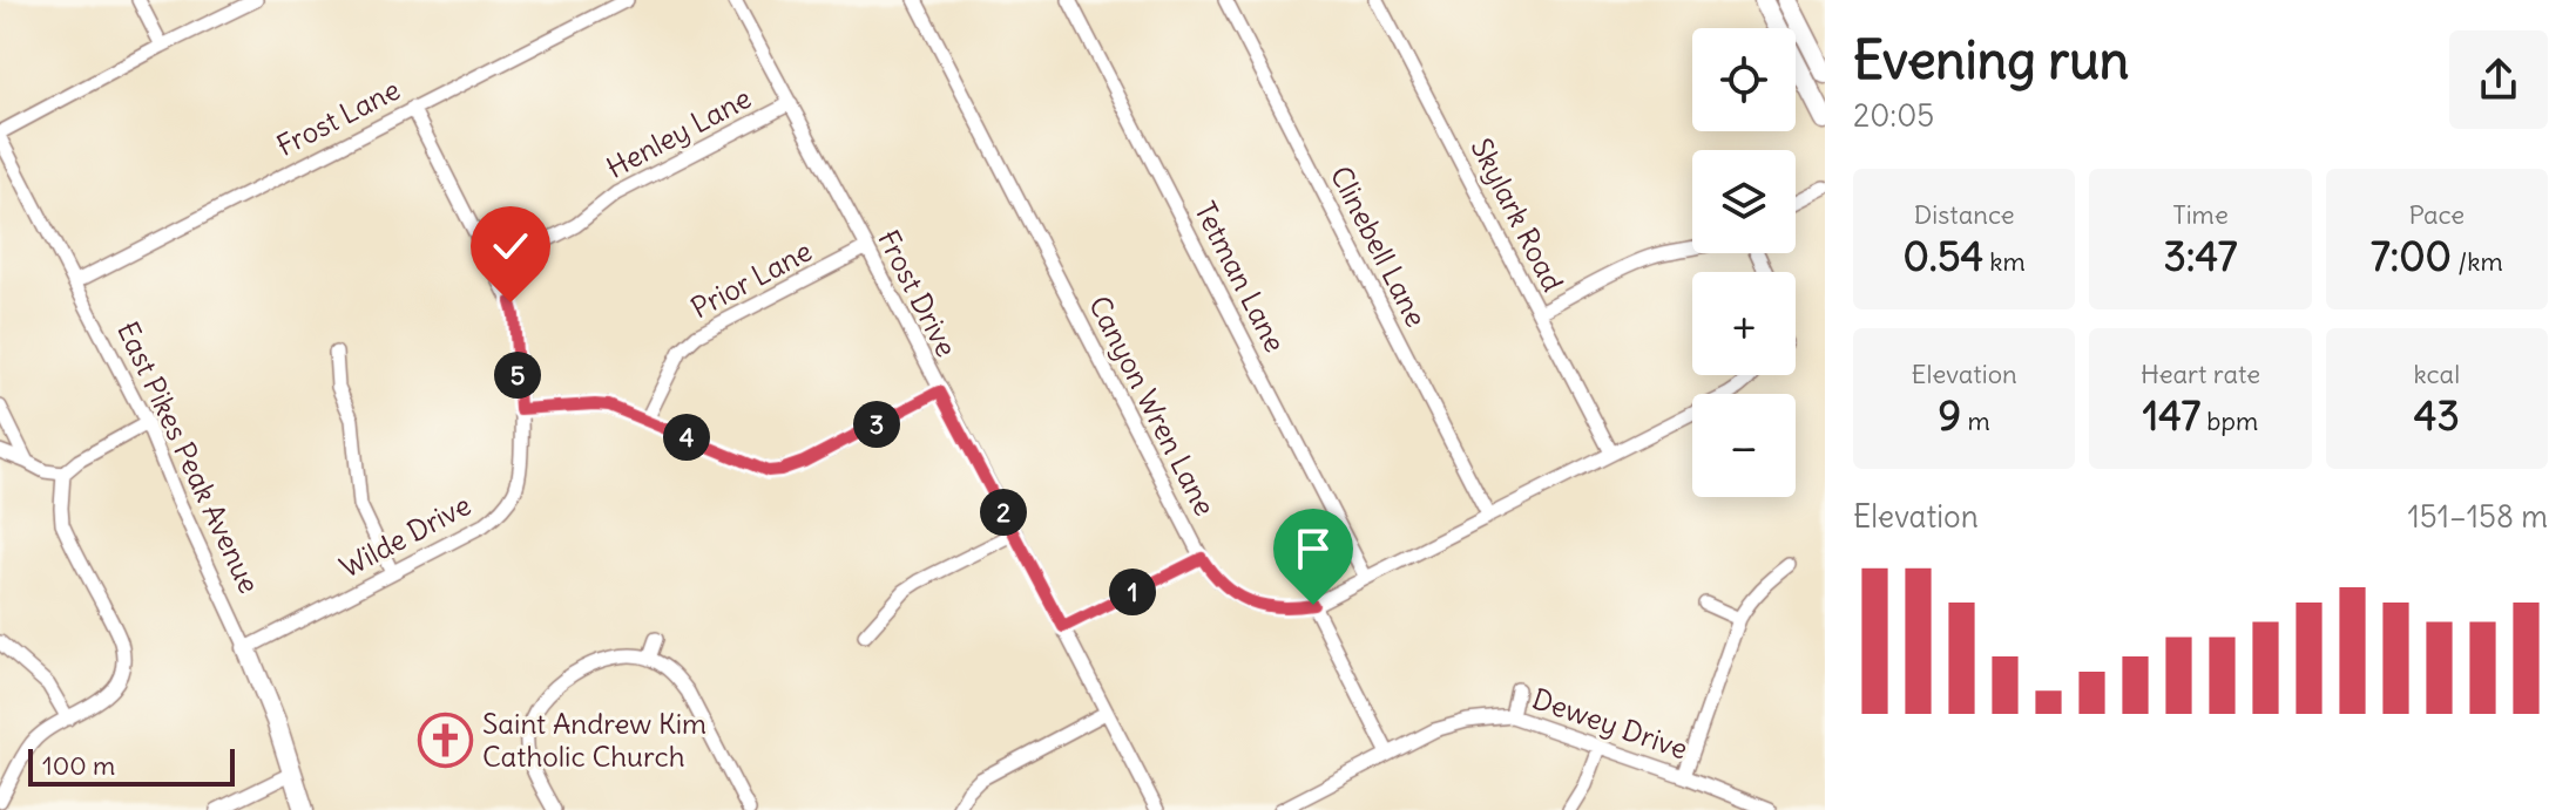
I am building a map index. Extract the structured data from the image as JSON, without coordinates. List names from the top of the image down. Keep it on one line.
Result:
{"streets":{"main road":["East Pikes Peak Avenue"],"street":["Frost Lane","Henley Lane","Skylark Road","Clinebell Lane","Tetman Lane","Prior Lane","Frost Drive","Canyon Wren Lane","Wilde Drive","Dewey Drive"]},"crossings":[["Frost Lane","East Pikes Peak Avenue"],["Frost Lane","Wilde Drive"],["Henley Lane","Frost Drive"],["Henley Lane","Wilde Drive"],["Skylark Road","Canyon Wren Lane"],["Clinebell Lane","Canyon Wren Lane"],["Tetman Lane","Canyon Wren Lane"],["Prior Lane","Frost Drive"],["East Pikes Peak Avenue","Wilde Drive"]],"places":{"church":["Saint Andrew Kim Catholic Church"]},"scale_bar":"100 m","page":{"heading":["Evening run","20:05"],"map_buttons":["+","−"],"stats":[["Distance","0.54 km"],["Time","3:47"],["Pace","7:00 /km"],["Elevation","9 m"],["Heart rate","147 bpm"],["kcal","43"]],"pins":["5","3","4","2","1"],"chart":["Elevation","151–158 m"],"scale":"100 m"}}
